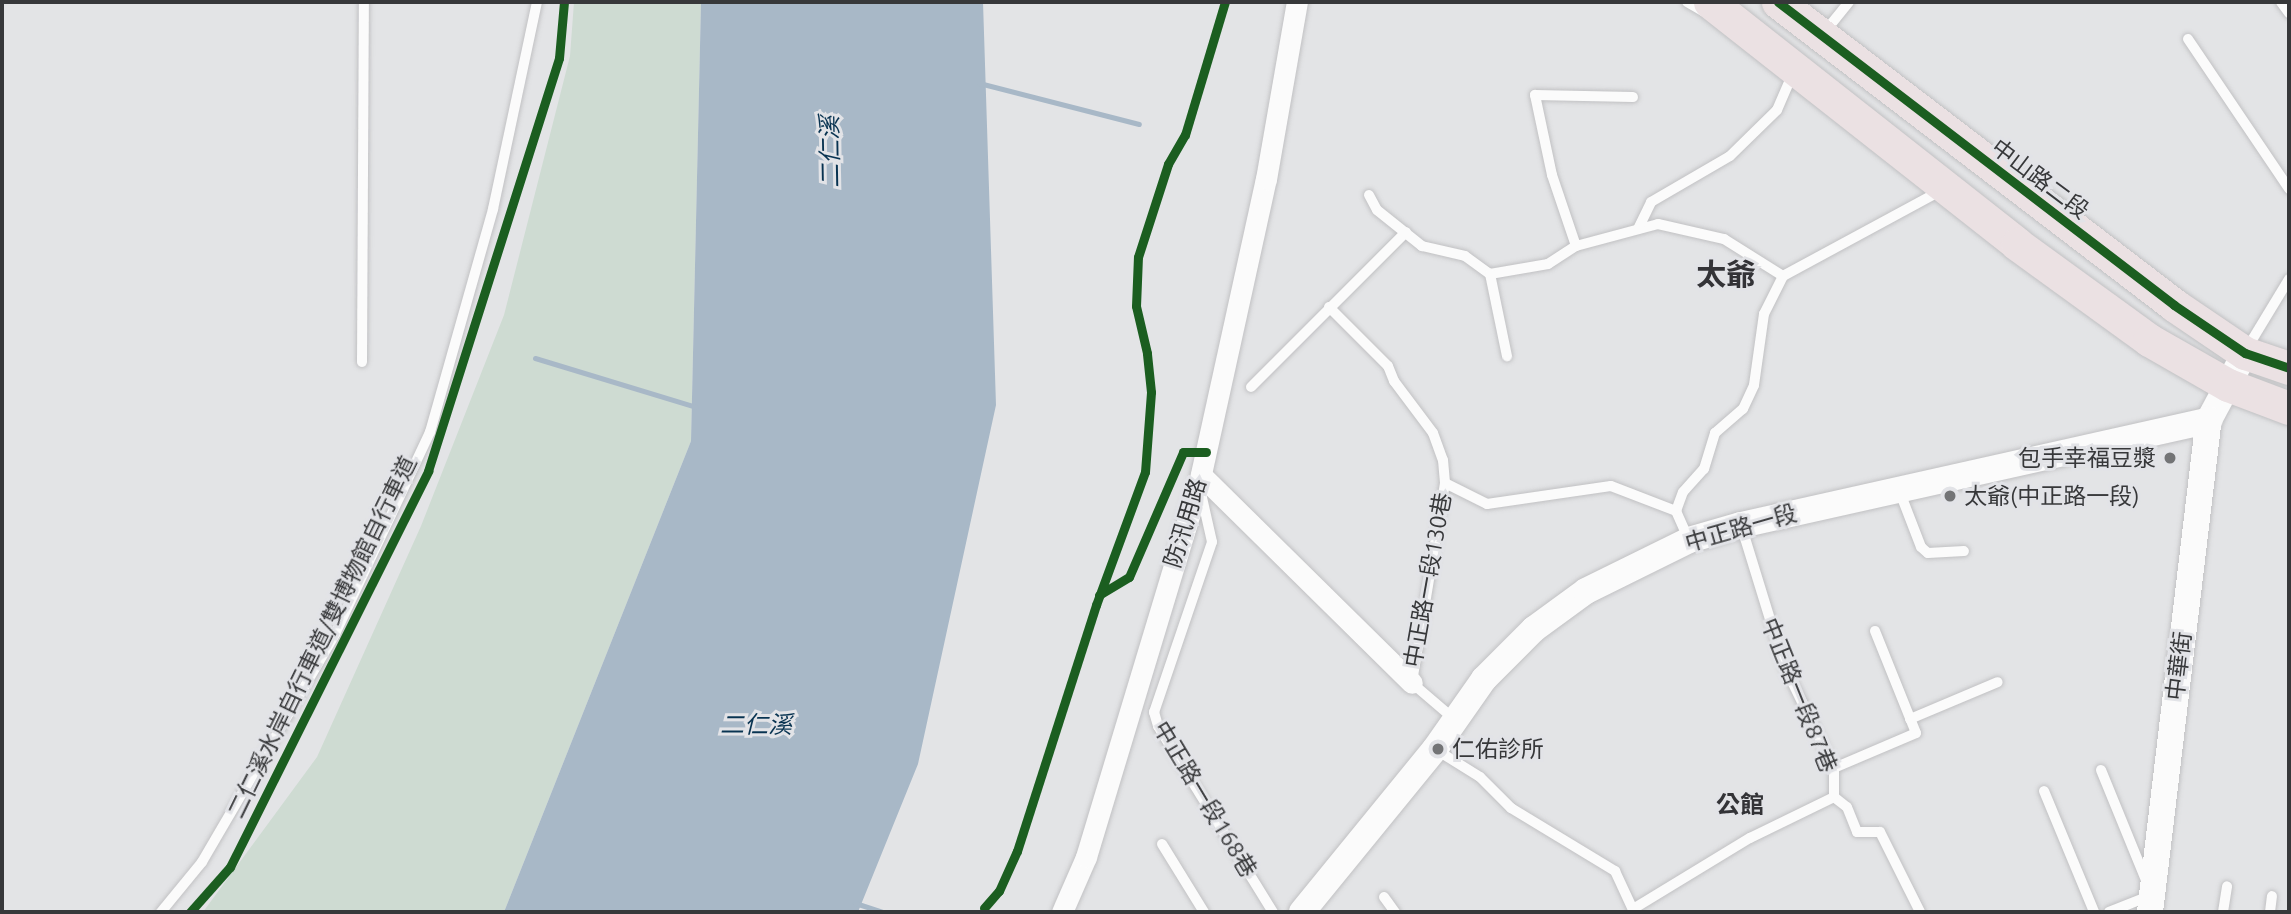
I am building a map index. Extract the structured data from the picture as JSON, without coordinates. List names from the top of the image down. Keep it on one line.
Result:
{"streets":{"main road":["中山路二段"],"street":["防汛用路","中正路一段","中正路一段130巷","中華街"],"lane":["中正路一段87巷","中正路一段168巷"],"cycle path":["二仁溪水岸自行車道/雙博物館自行車道"]},"crossings":[["防汛用路","中正路一段130巷"],["防汛用路","中正路一段168巷"],["中正路一段","中正路一段130巷"],["中正路一段","中華街"],["中正路一段","中正路一段87巷"],["中正路一段130巷","中正路一段168巷"]],"districts":["太爺","公館"],"water":["二仁溪"],"places":["包手幸福豆漿","太爺(中正路一段)","仁佑診所"]}
